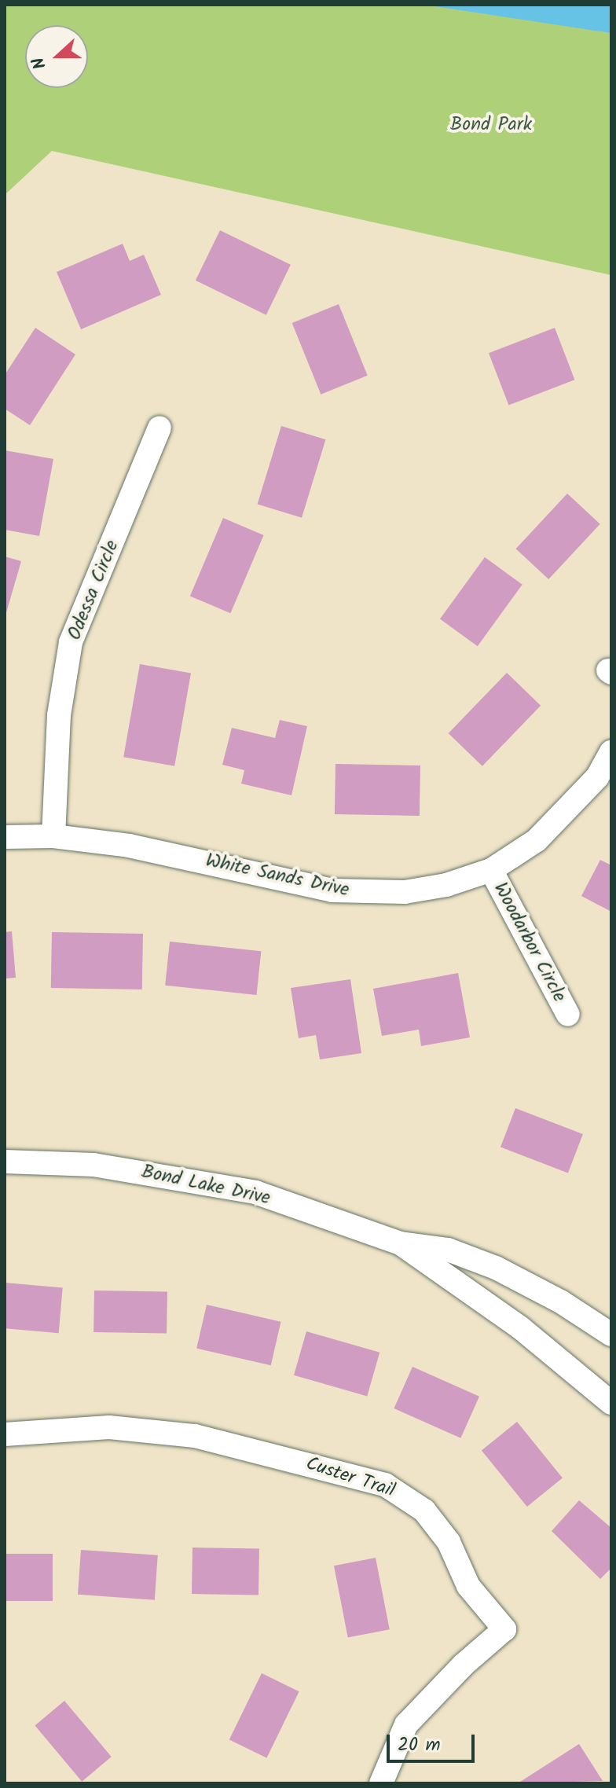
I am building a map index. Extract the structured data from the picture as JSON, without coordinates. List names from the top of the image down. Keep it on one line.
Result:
{"streets":{"street":["Odessa Circle","White Sands Drive","Woodarbor Circle","Bond Lake Drive","Custer Trail"]},"crossings":[["Odessa Circle","White Sands Drive"],["White Sands Drive","Woodarbor Circle"]],"parks":["Bond Park"],"scale_bar":"20 m","north":"left"}
